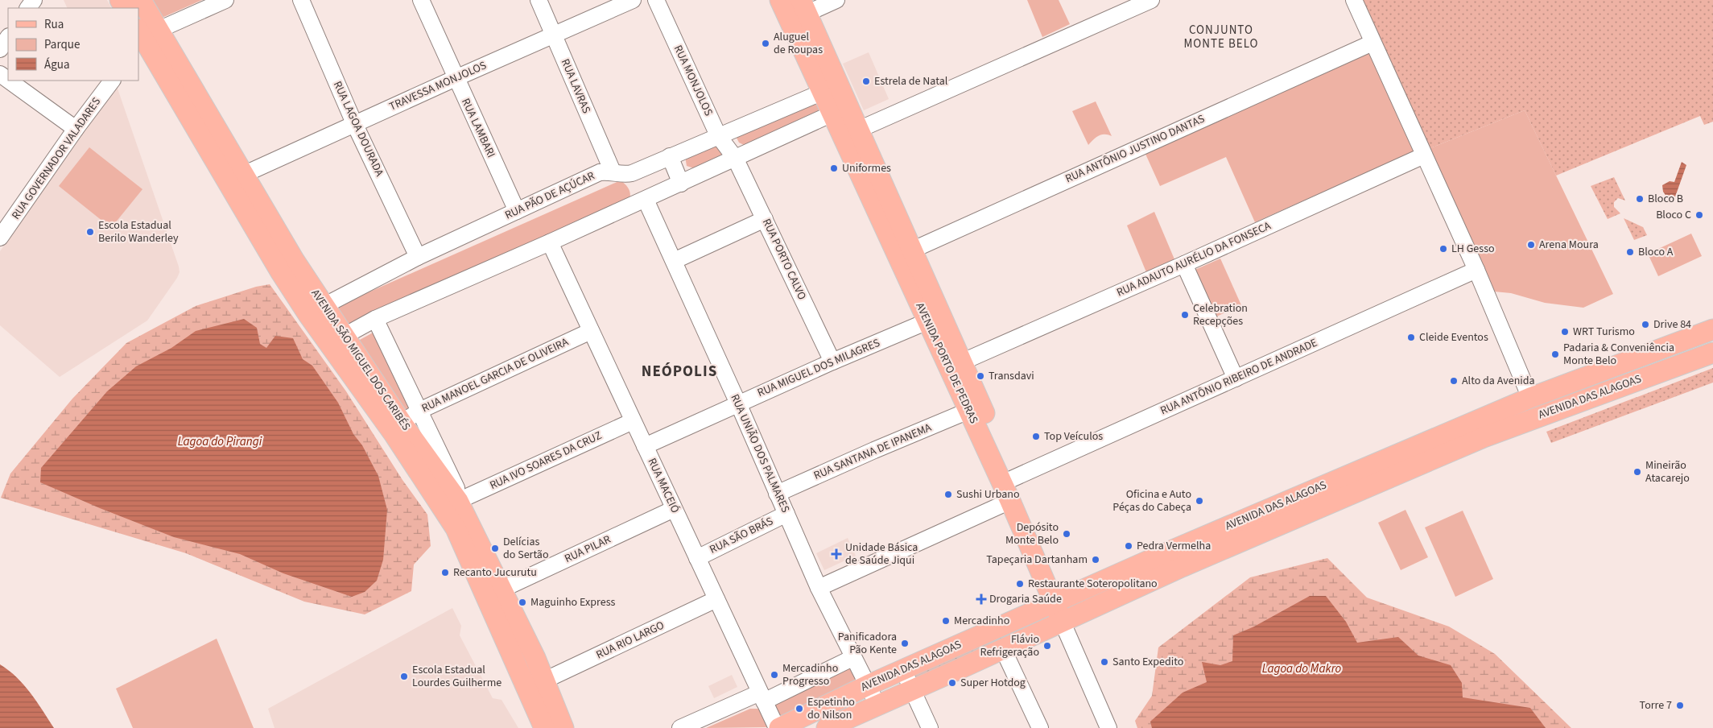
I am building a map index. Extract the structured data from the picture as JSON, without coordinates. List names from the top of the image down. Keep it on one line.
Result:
{"streets":{"main road":["AVENIDA SÃO MIGUEL DOS CARIBÉS","AVENIDA PORTO DE PEDRAS","AVENIDA DAS ALAGOAS"],"street":["RUA MONJOLOS","TRAVESSA MONJOLOS","RUA LAVRAS","RUA LAMBARI","RUA LAGOA DOURADA","RUA ANTÔNIO JUSTINO DANTAS","RUA GOVERNADOR VALADARES","RUA PÃO DE AÇÚCAR","RUA PORTO CALVO","RUA ADAUTO AURÉLIO DA FONSECA","RUA MIGUEL DOS MILAGRES","RUA MANOEL GARCIA DE OLIVEIRA","RUA ANTÔNIO RIBEIRO DE ANDRADE","RUA SANTANA DE IPANEMA","RUA UNIÃO DOS PALMARES","RUA IVO SOARES DA CRUZ","RUA MACEIÓ","RUA SÃO BRÁS","RUA PILAR","RUA RIO LARGO"]},"crossings":[["RUA MONJOLOS","RUA PÃO DE AÇÚCAR"],["RUA MONJOLOS","RUA PORTO CALVO"],["TRAVESSA MONJOLOS","RUA LAVRAS"],["TRAVESSA MONJOLOS","RUA LAMBARI"],["TRAVESSA MONJOLOS","RUA LAGOA DOURADA"],["TRAVESSA MONJOLOS","AVENIDA SÃO MIGUEL DOS CARIBÉS"],["RUA LAVRAS","RUA PÃO DE AÇÚCAR"],["RUA LAMBARI","RUA PÃO DE AÇÚCAR"],["RUA LAGOA DOURADA","RUA PÃO DE AÇÚCAR"],["RUA ANTÔNIO JUSTINO DANTAS","AVENIDA PORTO DE PEDRAS"],["RUA PÃO DE AÇÚCAR","AVENIDA SÃO MIGUEL DOS CARIBÉS"],["RUA PÃO DE AÇÚCAR","AVENIDA PORTO DE PEDRAS"],["RUA PORTO CALVO","RUA MIGUEL DOS MILAGRES"],["RUA ADAUTO AURÉLIO DA FONSECA","AVENIDA PORTO DE PEDRAS"],["AVENIDA SÃO MIGUEL DOS CARIBÉS","RUA MANOEL GARCIA DE OLIVEIRA"],["AVENIDA SÃO MIGUEL DOS CARIBÉS","RUA IVO SOARES DA CRUZ"],["AVENIDA SÃO MIGUEL DOS CARIBÉS","RUA PILAR"],["AVENIDA SÃO MIGUEL DOS CARIBÉS","RUA RIO LARGO"],["AVENIDA PORTO DE PEDRAS","RUA MIGUEL DOS MILAGRES"],["AVENIDA PORTO DE PEDRAS","RUA ANTÔNIO RIBEIRO DE ANDRADE"],["AVENIDA PORTO DE PEDRAS","AVENIDA DAS ALAGOAS"],["AVENIDA PORTO DE PEDRAS","RUA SANTANA DE IPANEMA"],["RUA MIGUEL DOS MILAGRES","RUA UNIÃO DOS PALMARES"],["RUA MIGUEL DOS MILAGRES","RUA MACEIÓ"],["RUA MANOEL GARCIA DE OLIVEIRA","RUA MACEIÓ"],["RUA ANTÔNIO RIBEIRO DE ANDRADE","RUA UNIÃO DOS PALMARES"],["AVENIDA DAS ALAGOAS","RUA UNIÃO DOS PALMARES"],["AVENIDA DAS ALAGOAS","RUA MACEIÓ"],["RUA SANTANA DE IPANEMA","RUA UNIÃO DOS PALMARES"],["RUA UNIÃO DOS PALMARES","RUA SÃO BRÁS"],["RUA IVO SOARES DA CRUZ","RUA MACEIÓ"],["RUA MACEIÓ","RUA SÃO BRÁS"],["RUA MACEIÓ","RUA PILAR"],["RUA MACEIÓ","RUA RIO LARGO"]],"districts":["CONJUNTO MONTE BELO","NEÓPOLIS"],"water":["Lagoa do Pirangi","Lagoa do Makro"],"places":{"other":["Aluguel de Roupas","Estrela de Natal","Uniformes","Bloco B","Bloco C","Escola Estadual Berilo Wanderley","Arena Moura","LH Gesso","Bloco A","Celebration Recepções","Drive 84","WRT Turismo","Cleide Eventos","Padaria & Conveniência Monte Belo","Transdavi","Alto da Avenida","Top Veículos","Mineirão Atacarejo","Sushi Urbano","Oficina e Auto Péças do Cabeça","Depósito Monte Belo","Pedra Vermelha","Delícias do Sertão","Tapeçaria Dartanham","Recanto Jucurutu","Restaurante Soteropolitano","Maguinho Express","Mercadinho","Panificadora Pão Kente","Flávio Refrigeração","Santo Expedito","Mercadinho Progresso","Escola Estadual Lourdes Guilherme","Super Hotdog","Torre 7","Espetinho do Nilson"],"health":["Unidade Básica de Saúde Jiqui","Drogaria Saúde"]},"legend":["Rua","Parque","Água"]}
